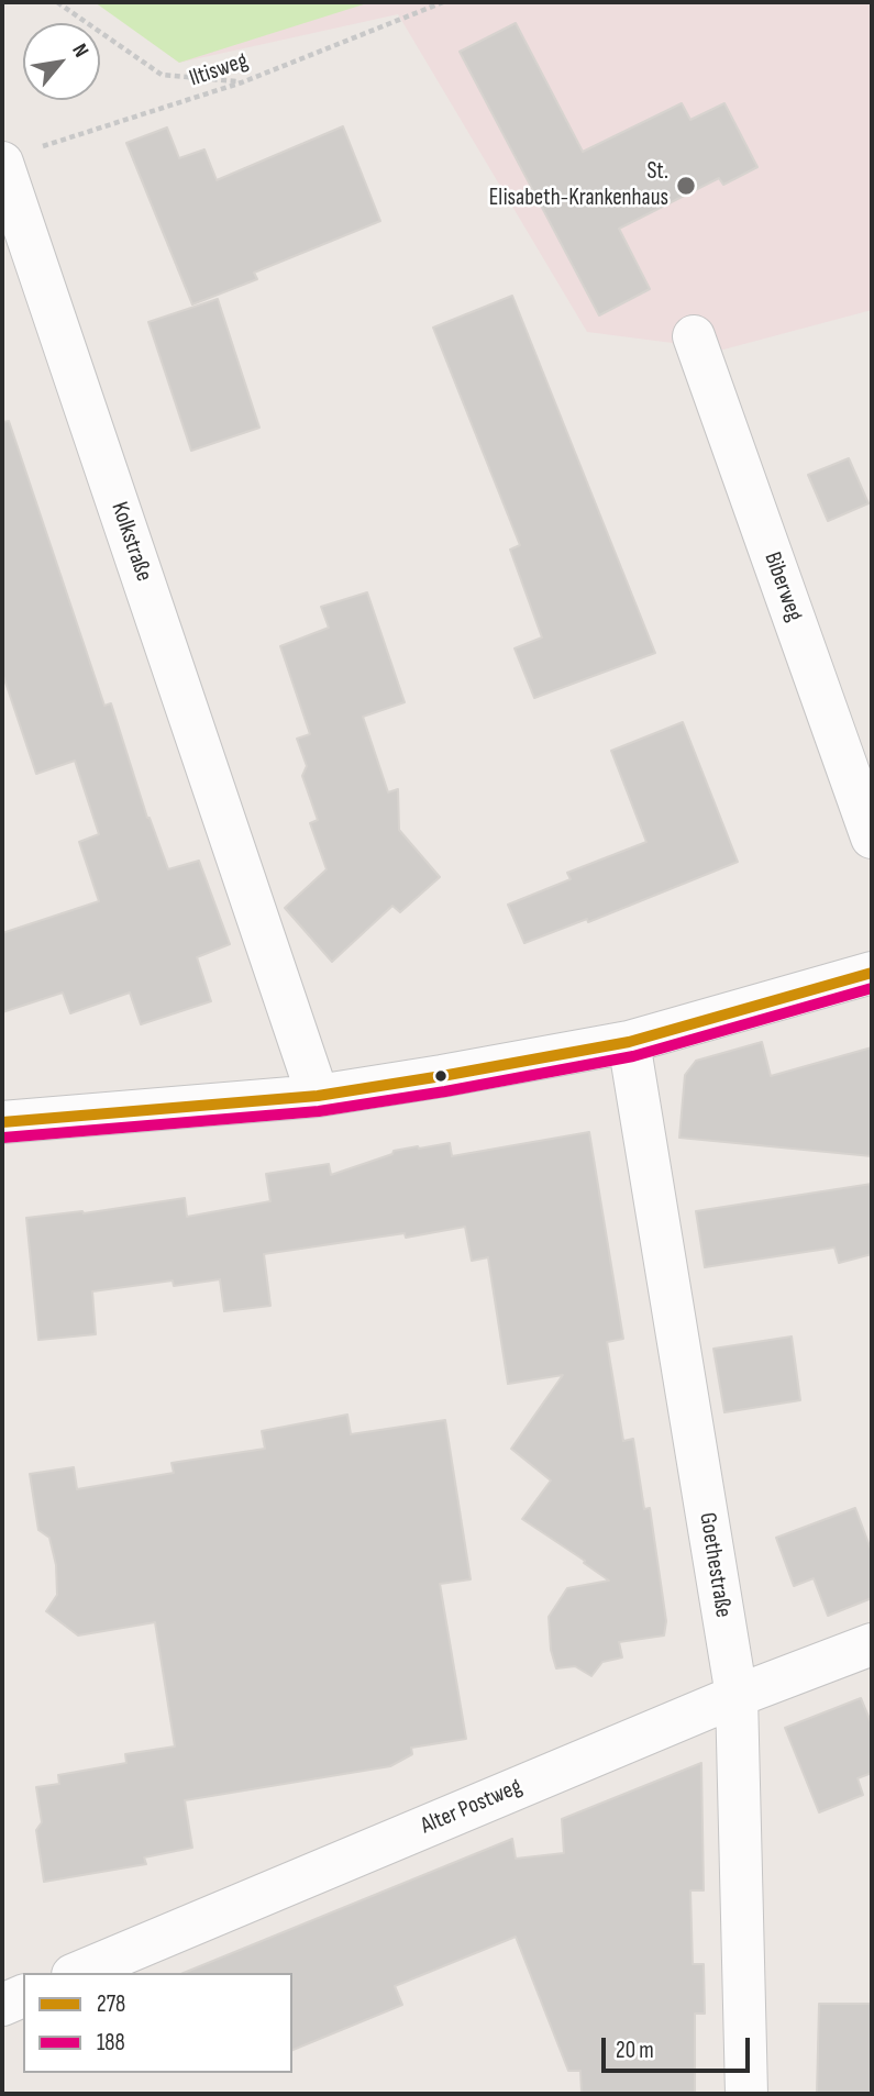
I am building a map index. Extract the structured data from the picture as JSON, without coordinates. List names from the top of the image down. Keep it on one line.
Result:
{"streets":{"street":["Kolkstraße","Biberweg","Goethestraße","Alter Postweg"],"path":["Iltisweg"]},"crossings":[["Iltisweg","Kolkstraße"],["Goethestraße","Alter Postweg"]],"places":["St. Elisabeth-Krankenhaus"],"lines":["transit line 278","transit line 188"],"legend":["278","188"],"scale_bar":"20 m","north":"top right"}
